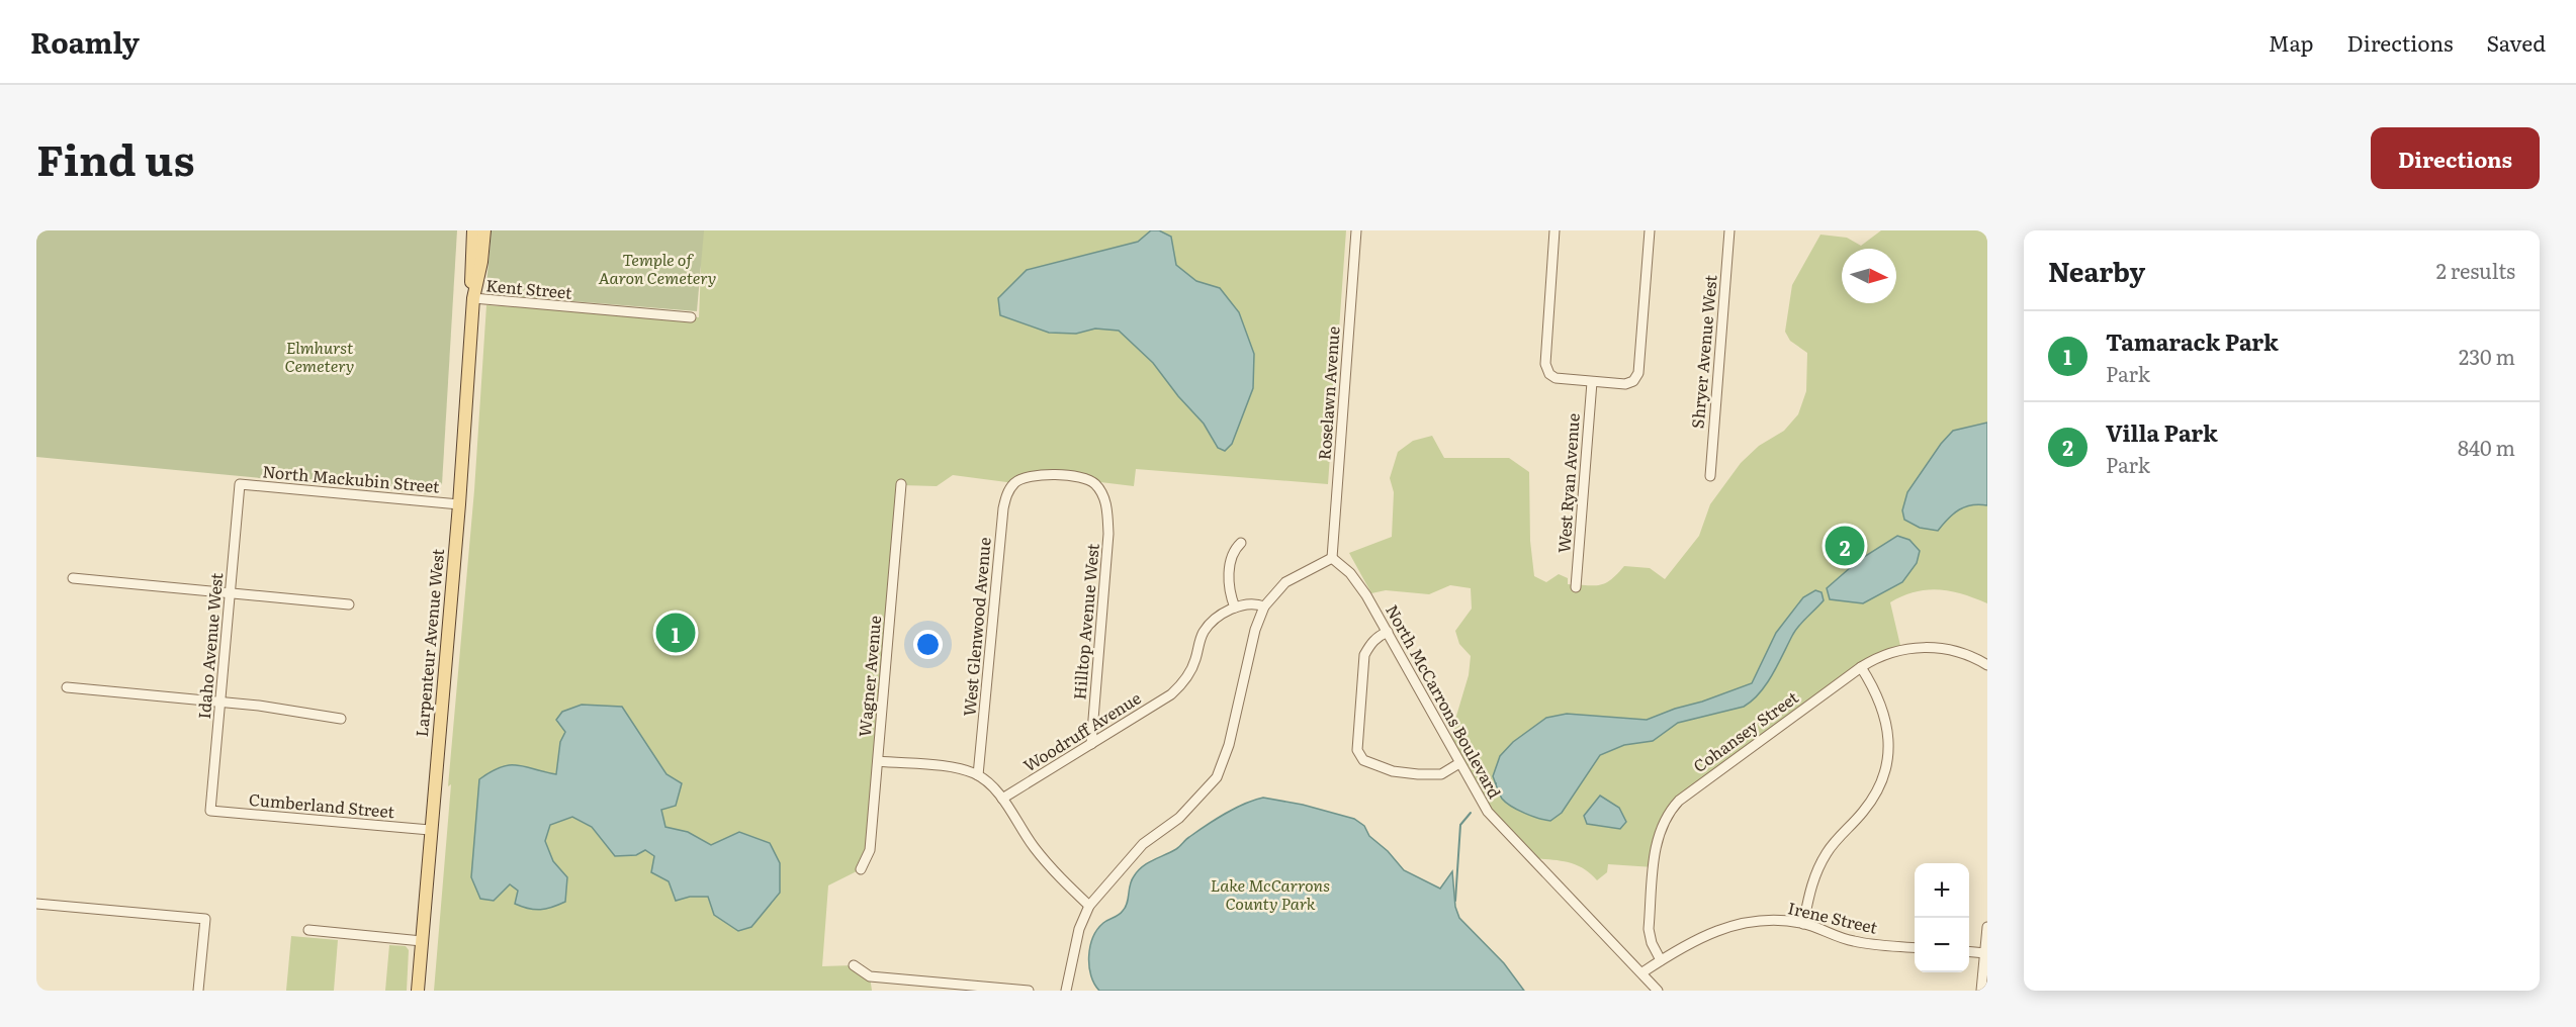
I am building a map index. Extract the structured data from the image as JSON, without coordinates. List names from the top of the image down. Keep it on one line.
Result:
{"streets":{"main road":["Larpenteur Avenue West"],"street":["Kent Street","Shryer Avenue West","Roselawn Avenue","North Mackubin Street","West Ryan Avenue","Hilltop Avenue West","West Glenwood Avenue","Idaho Avenue West","Wagner Avenue","North McCarrons Boulevard","Woodruff Avenue","Cohansey Street","Cumberland Street","Irene Street"]},"crossings":[["Kent Street","Larpenteur Avenue West"],["Roselawn Avenue","North McCarrons Boulevard"],["North Mackubin Street","Larpenteur Avenue West"],["North Mackubin Street","Idaho Avenue West"],["Hilltop Avenue West","West Glenwood Avenue"],["Hilltop Avenue West","Woodruff Avenue"],["Larpenteur Avenue West","Cumberland Street"],["Idaho Avenue West","Cumberland Street"],["North McCarrons Boulevard","Irene Street"],["Cohansey Street","Irene Street"]],"parks":["Temple of Aaron Cemetery","Elmhurst Cemetery","Lake McCarrons County Park"],"north":"right","page":{"header":"Roamly","nav":["Map","Directions","Saved"],"title":"Find us","buttons":"Directions","heading":["Nearby","2 results"],"list":[{"mark":"1","name":"Tamarack Park","note":"Park","value":"230 m"},{"mark":"2","name":"Villa Park","note":"Park","value":"840 m"}],"pins":["2","1"],"map_buttons":["+","−"]}}
